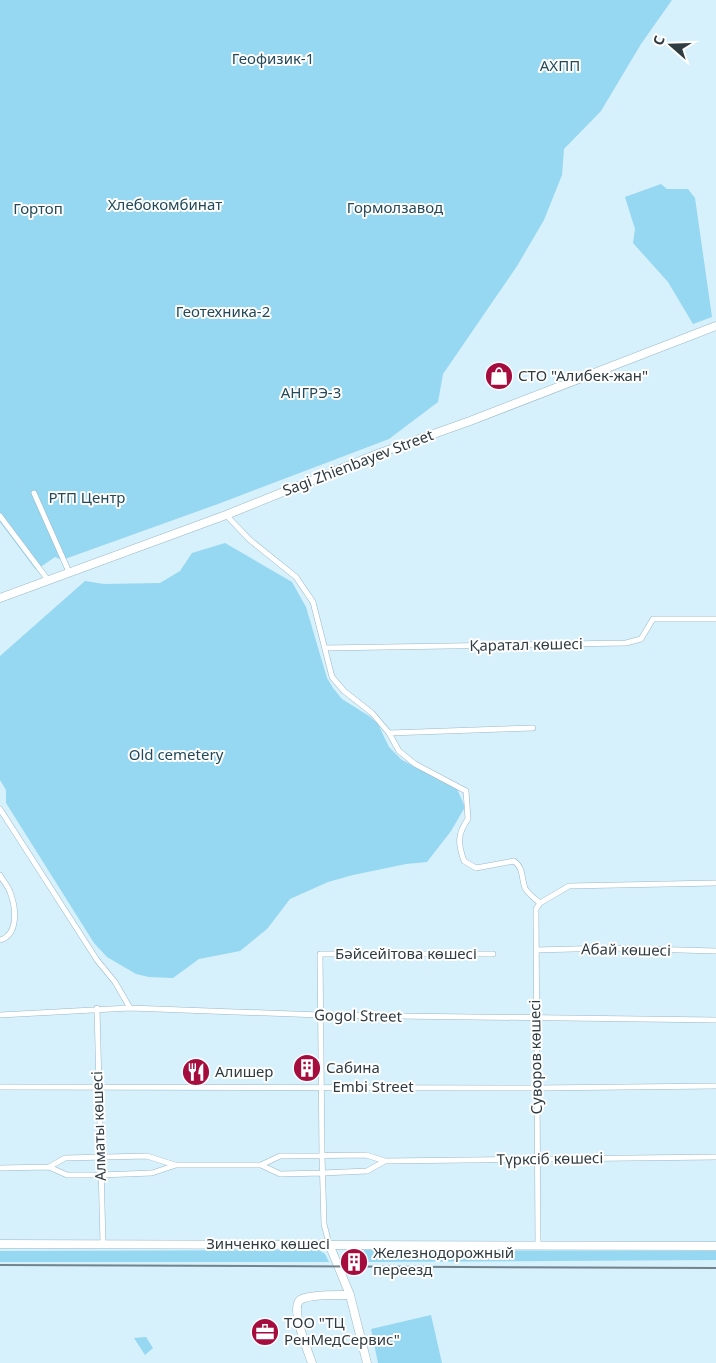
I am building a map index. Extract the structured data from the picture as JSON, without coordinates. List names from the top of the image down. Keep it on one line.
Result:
{"streets":{"main road":["Sagi Zhienbayev Street","Зинченко көшесі"],"street":["Қаратал көшесі","Абай көшесі","Бәйсейітова көшесі","Gogol Street","Суворов көшесі","Embi Street","Алматы көшесі","Түрксіб көшесі"]},"crossings":[["Абай көшесі","Суворов көшесі"],["Бәйсейітова көшесі","Gogol Street"],["Gogol Street","Суворов көшесі"],["Gogol Street","Алматы көшесі"],["Суворов көшесі","Embi Street"],["Суворов көшесі","Түрксіб көшесі"],["Суворов көшесі","Зинченко көшесі"],["Embi Street","Алматы көшесі"],["Алматы көшесі","Түрксіб көшесі"],["Алматы көшесі","Зинченко көшесі"]],"parks":["Геофизик-1","АХПП","Хлебокомбинат","Гормолзавод","Гортоп","Геотехника-2","АНГРЭ-3","РТП Центр","Old cemetery"],"places":{"shop":["СТО \"Алибек-жан\""],"building":["Сабина","Железнодорожный переезд"],"restaurant":["Алишер"],"office":["ТОО \"ТЦ РенМедСервис\""]},"north":"left"}
